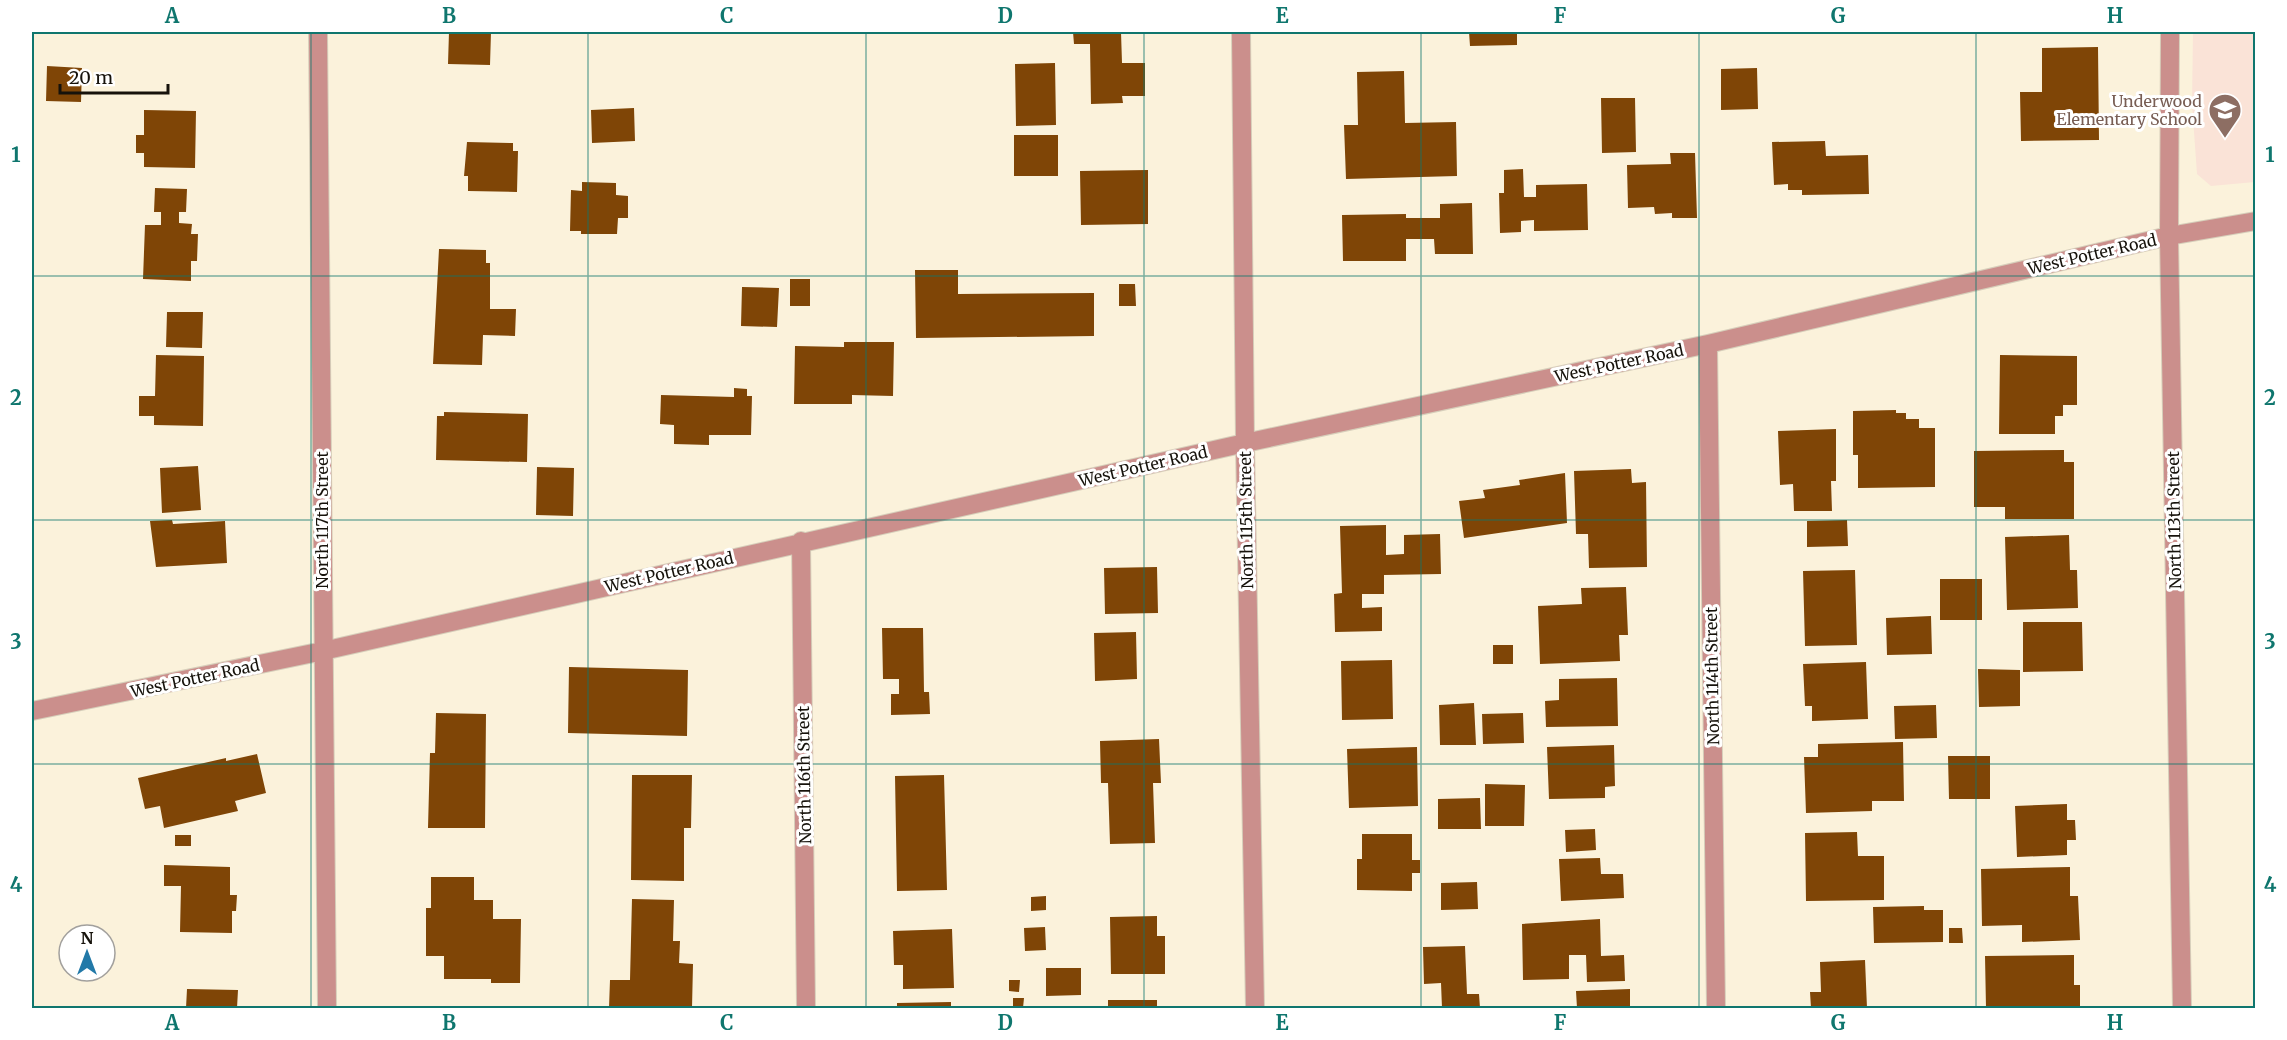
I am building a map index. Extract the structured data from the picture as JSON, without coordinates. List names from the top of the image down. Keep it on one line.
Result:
{"streets":{"street":["West Potter Road","North 117th Street","North 115th Street","North 113th Street","North 114th Street","North 116th Street"]},"crossings":[["West Potter Road","North 117th Street"],["West Potter Road","North 115th Street"],["West Potter Road","North 113th Street"],["West Potter Road","North 114th Street"],["West Potter Road","North 116th Street"]],"places":{"school or university":["Underwood Elementary School"]},"scale_bar":"20 m","north":"top","grid":{"columns":["A","B","C","D","E","F","G","H"],"rows":["1","2","3","4"]}}
